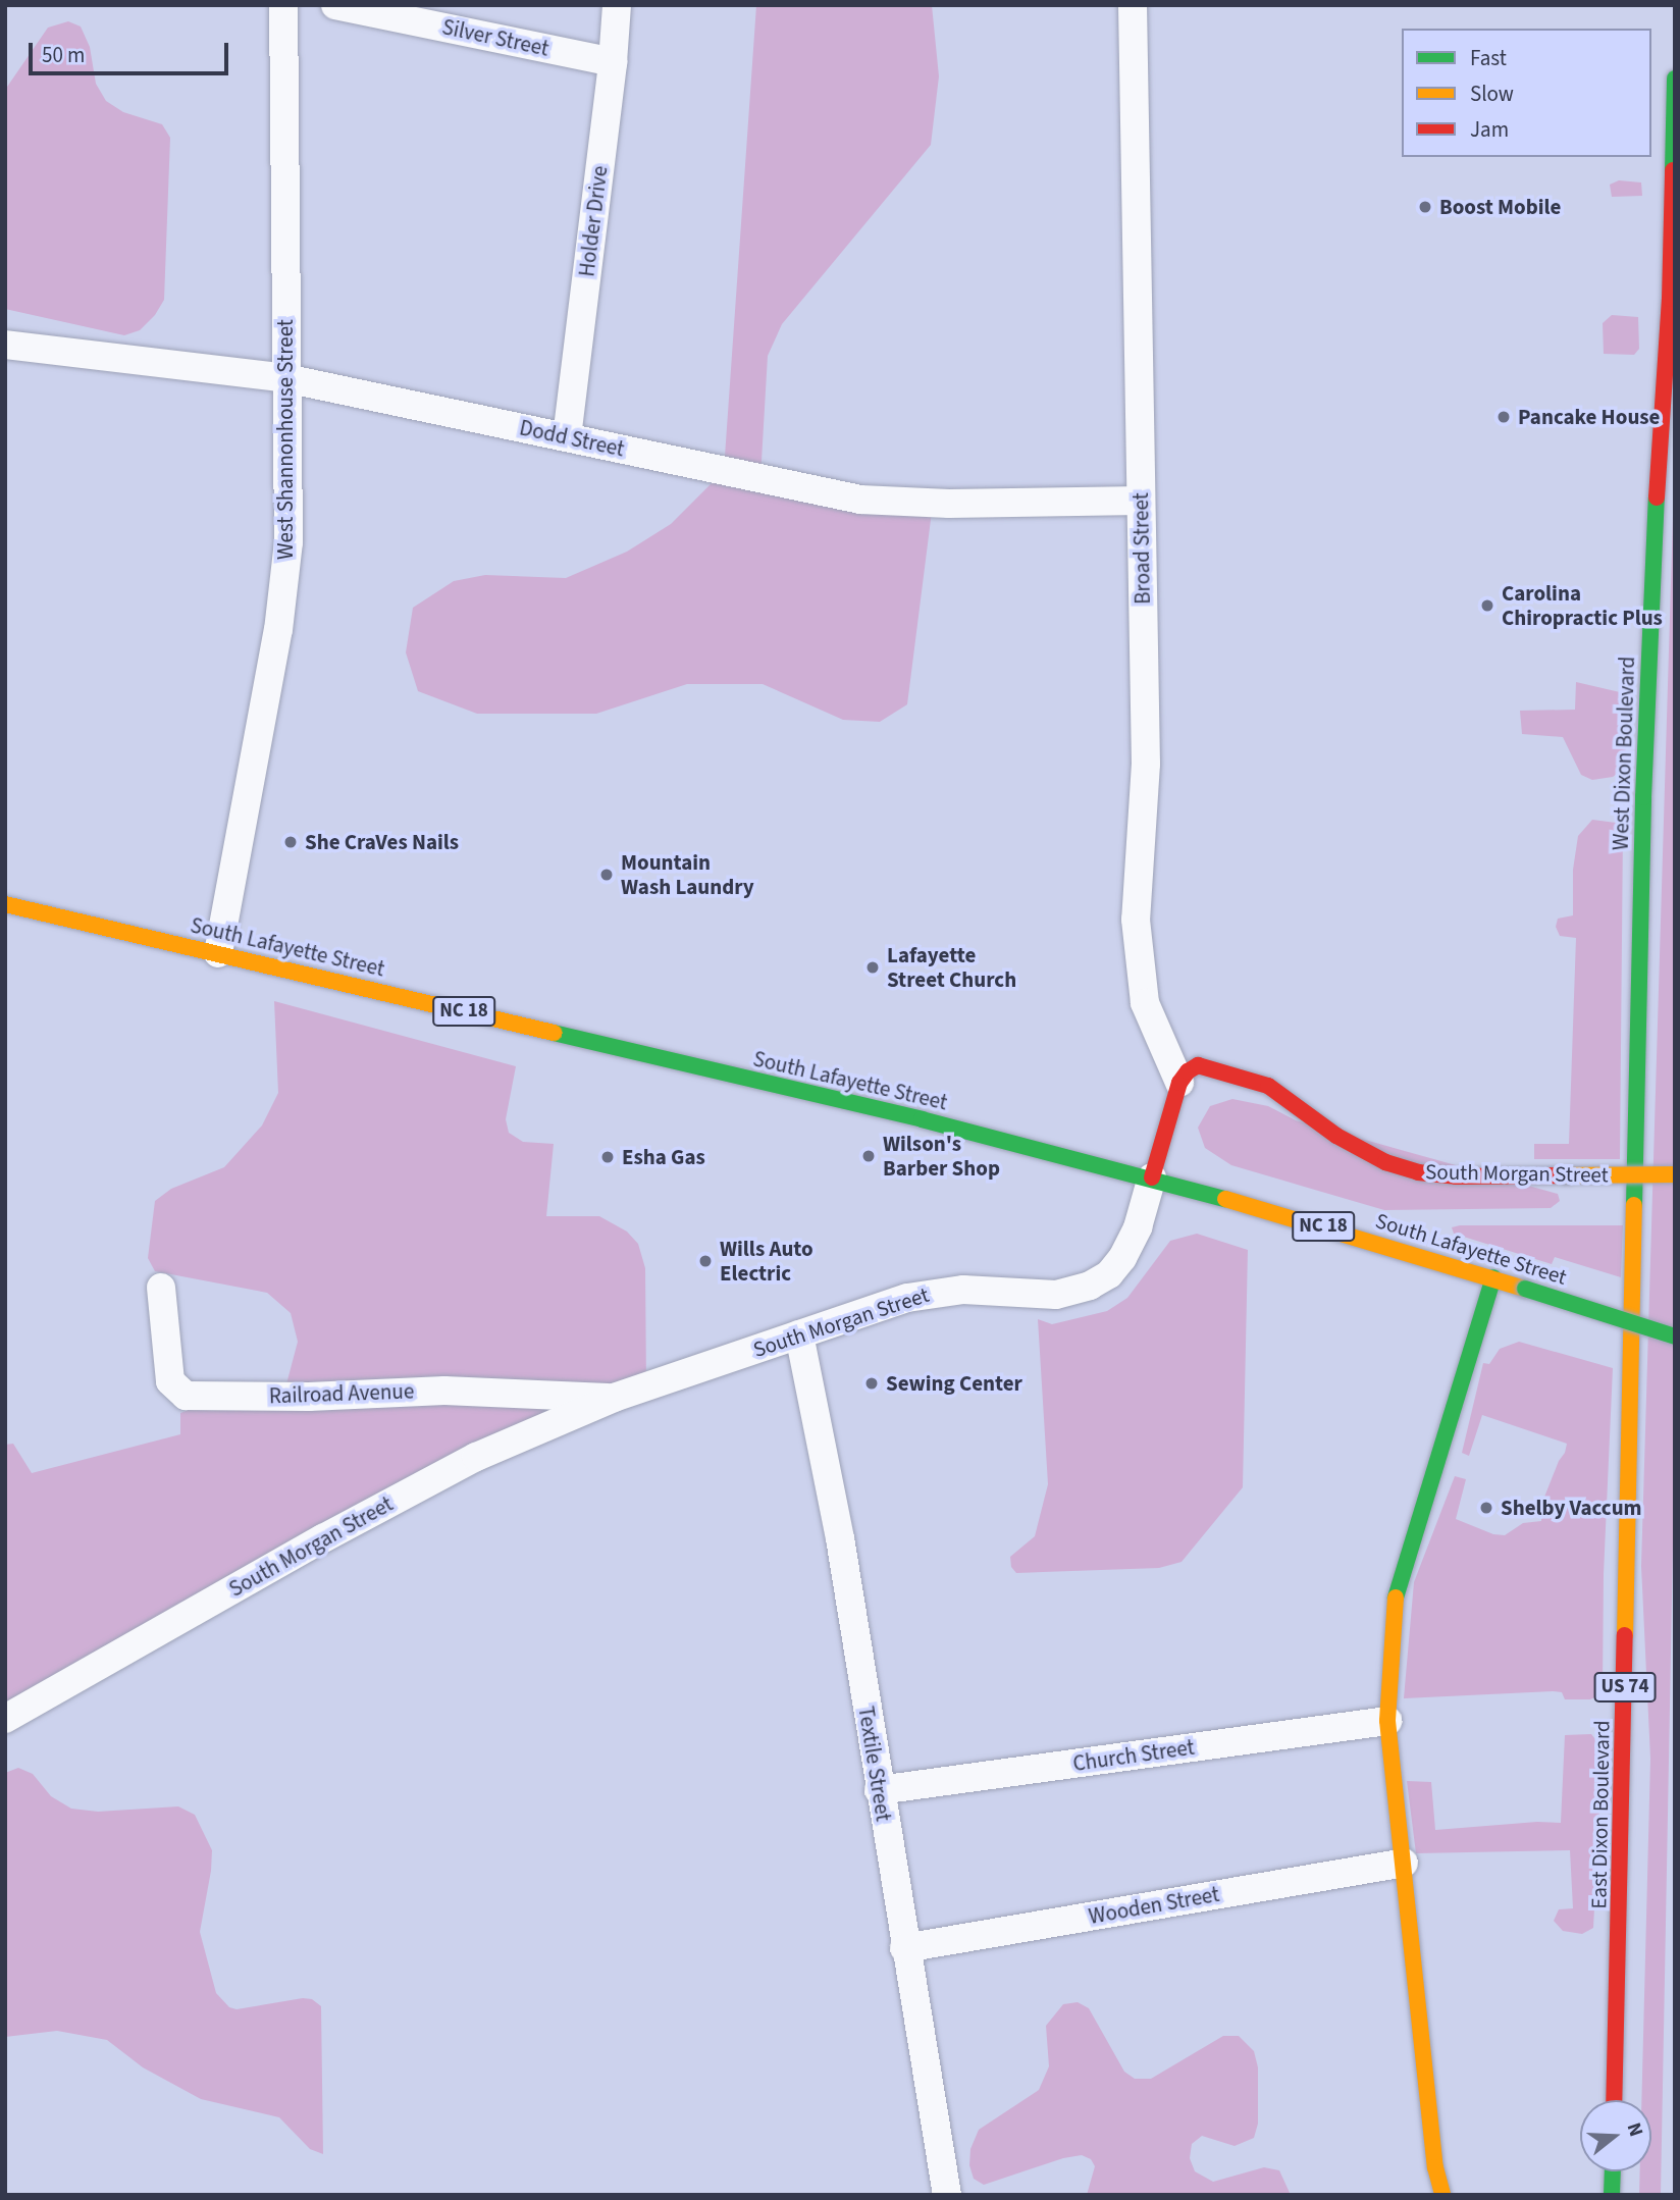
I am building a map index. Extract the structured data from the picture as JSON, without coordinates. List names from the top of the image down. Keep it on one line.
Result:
{"streets":{"main road":["West Dixon Boulevard","South Lafayette Street","NC 18","South Morgan Street","US 74","East Dixon Boulevard"],"street":["Silver Street","Holder Drive","Dodd Street","West Shannonhouse Street","Broad Street","Railroad Avenue","Church Street","Textile Street","Wooden Street"]},"crossings":[["Silver Street","Holder Drive"],["Holder Drive","Dodd Street"],["Dodd Street","West Shannonhouse Street"],["Dodd Street","Broad Street"],["West Shannonhouse Street","South Lafayette Street"],["Broad Street","South Morgan Street"],["West Dixon Boulevard","East Dixon Boulevard"],["South Lafayette Street","South Morgan Street"],["South Morgan Street","Railroad Avenue"],["South Morgan Street","Textile Street"],["Church Street","Textile Street"],["Textile Street","Wooden Street"]],"places":["Boost Mobile","Pancake House","Carolina Chiropractic Plus","She CraVes Nails","Mountain Wash Laundry","Lafayette Street Church","Wilson's Barber Shop","Esha Gas","Wills Auto Electric","Sewing Center","Shelby Vaccum"],"legend":["Fast","Slow","Jam"],"scale_bar":"50 m","north":"right"}
